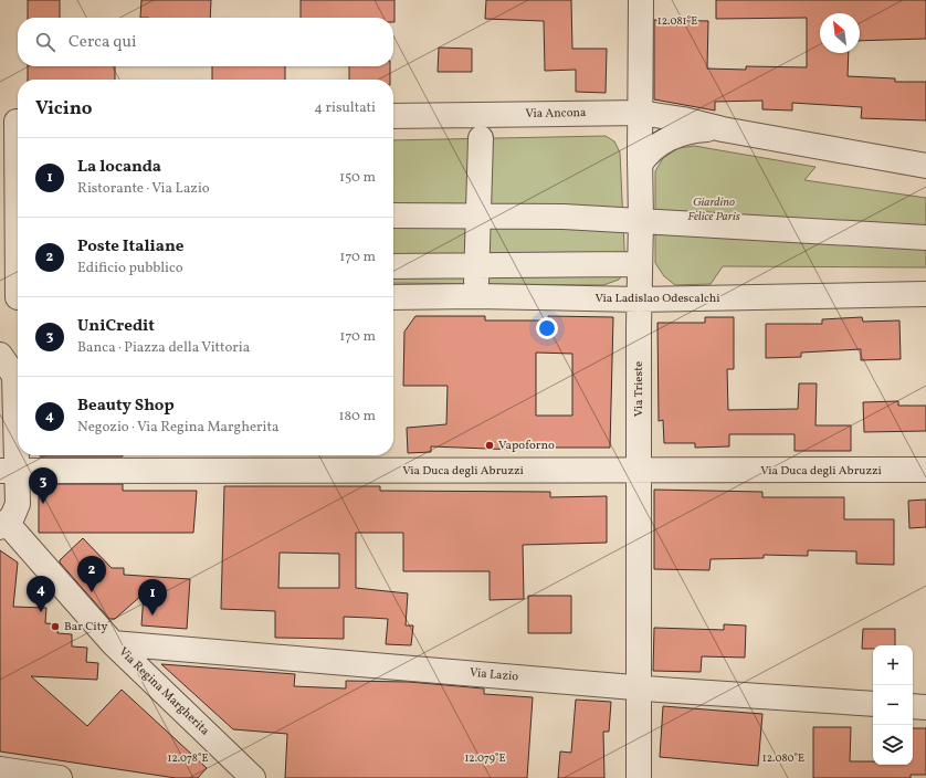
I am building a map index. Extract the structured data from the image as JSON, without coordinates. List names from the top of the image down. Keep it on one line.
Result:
{"streets":{"street":["Via Ancona","Via Ladislao Odescalchi","Via Trieste","Via Duca degli Abruzzi","Via Lazio","Via Regina Margherita"]},"crossings":[["Via Ancona","Via Trieste"],["Via Ladislao Odescalchi","Via Trieste"],["Via Trieste","Via Duca degli Abruzzi"],["Via Trieste","Via Lazio"],["Via Lazio","Via Regina Margherita"]],"parks":["Giardino Felice Paris"],"places":["Vapoforno","Bar City"],"north":"top left","page":{"search":"Cerca qui","heading":["Vicino","4 risultati"],"list":[{"mark":"1","name":"La locanda","note":"Ristorante · Via Lazio","value":"150 m"},{"mark":"2","name":"Poste Italiane","note":"Edificio pubblico","value":"170 m"},{"mark":"3","name":"UniCredit","note":"Banca · Piazza della Vittoria","value":"170 m"},{"mark":"4","name":"Beauty Shop","note":"Negozio · Via Regina Margherita","value":"180 m"}],"pins":["3","2","4","1"],"map_buttons":["+","−"]},"coordinates":["12.081°E","12.078°E","12.079°E","12.080°E"]}
